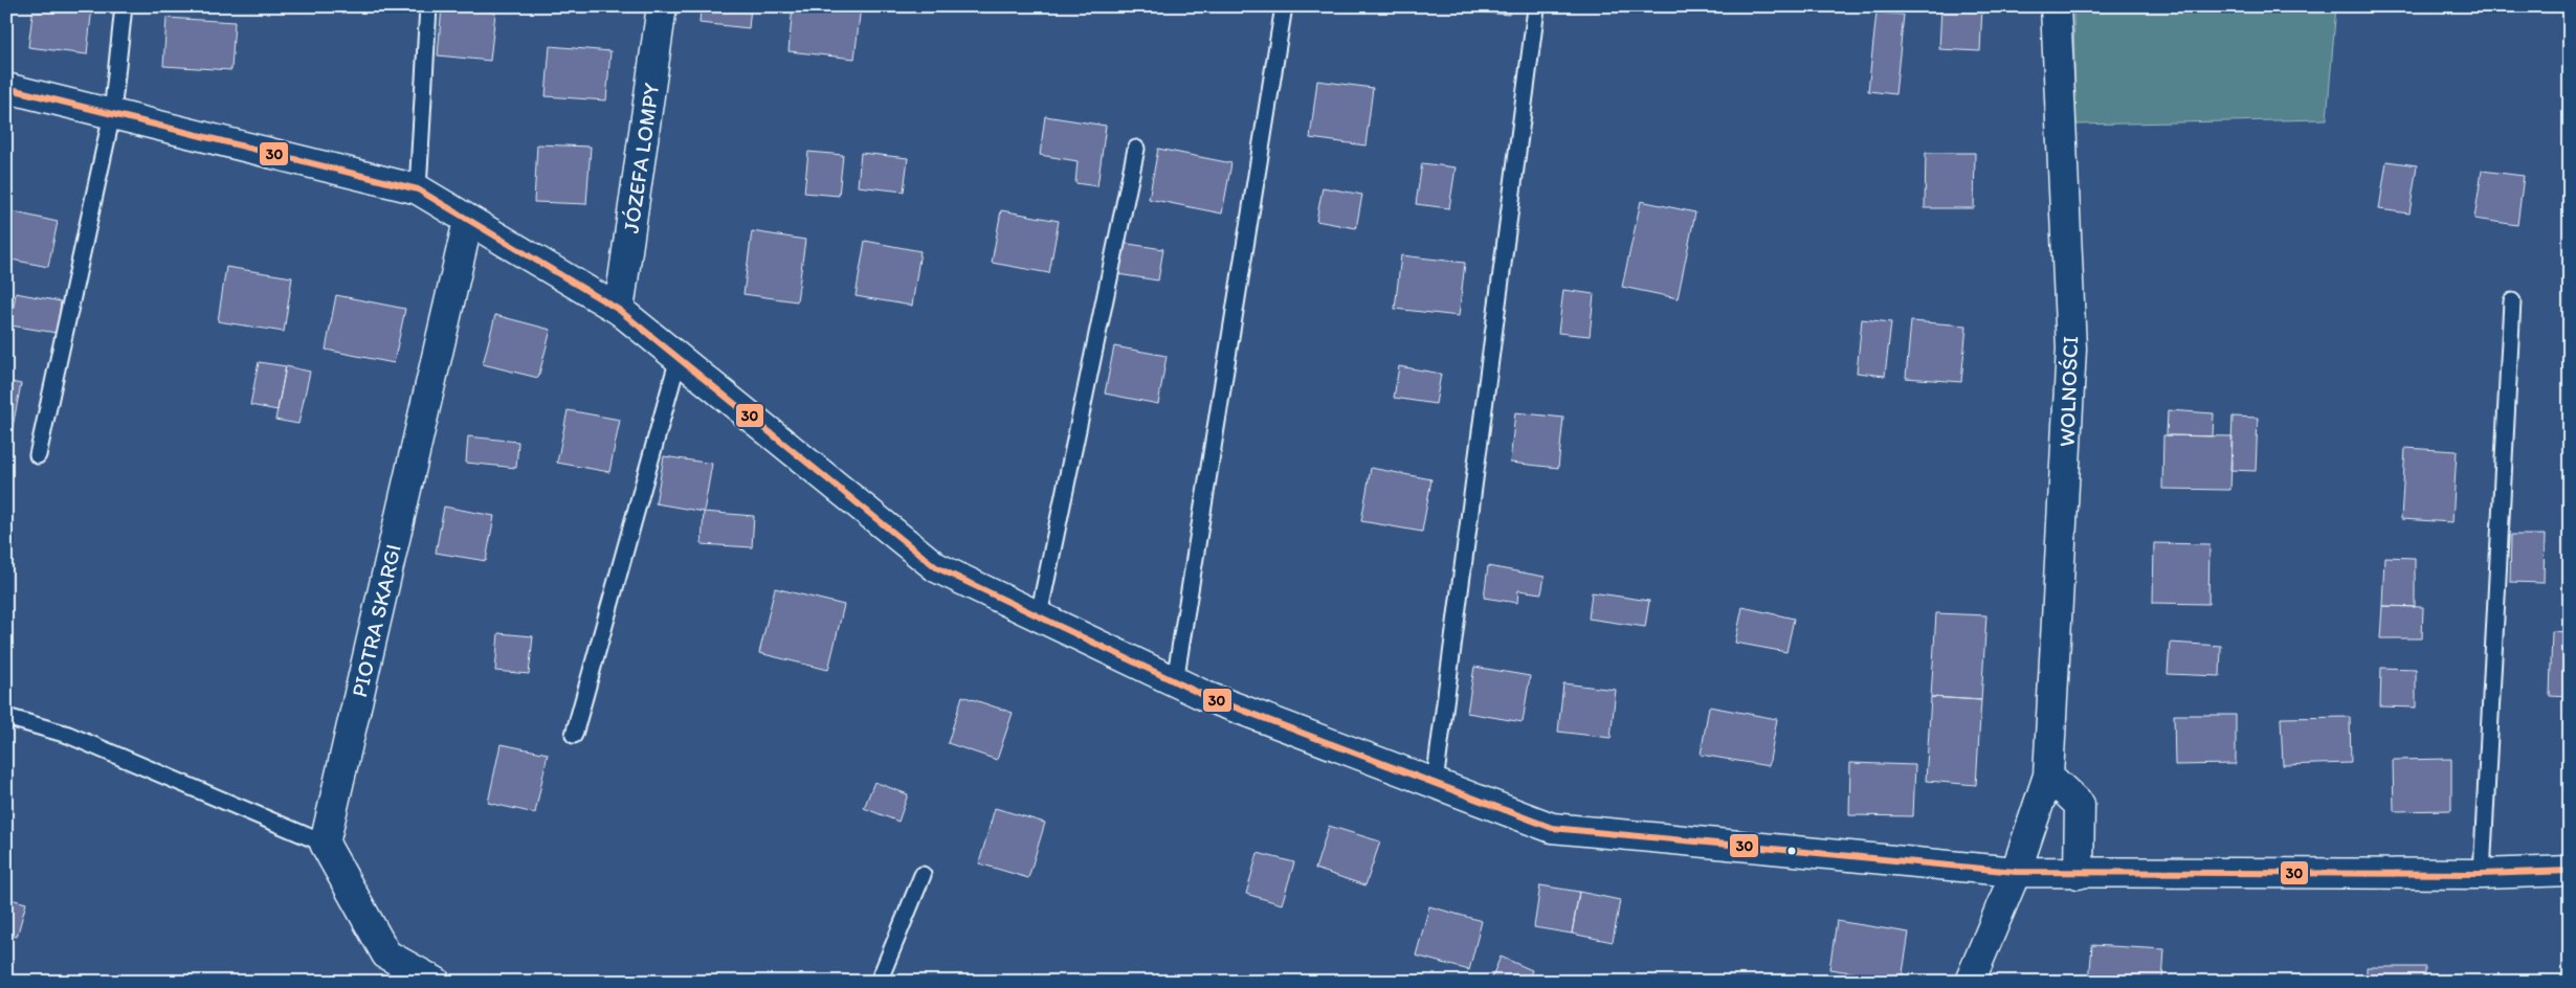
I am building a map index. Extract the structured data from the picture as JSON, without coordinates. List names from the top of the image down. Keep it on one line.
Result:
{"streets":{"street":["JÓZEFA LOMPY","WOLNOŚCI","PIOTRA SKARGI"]},"lines":["transit line 30"]}
